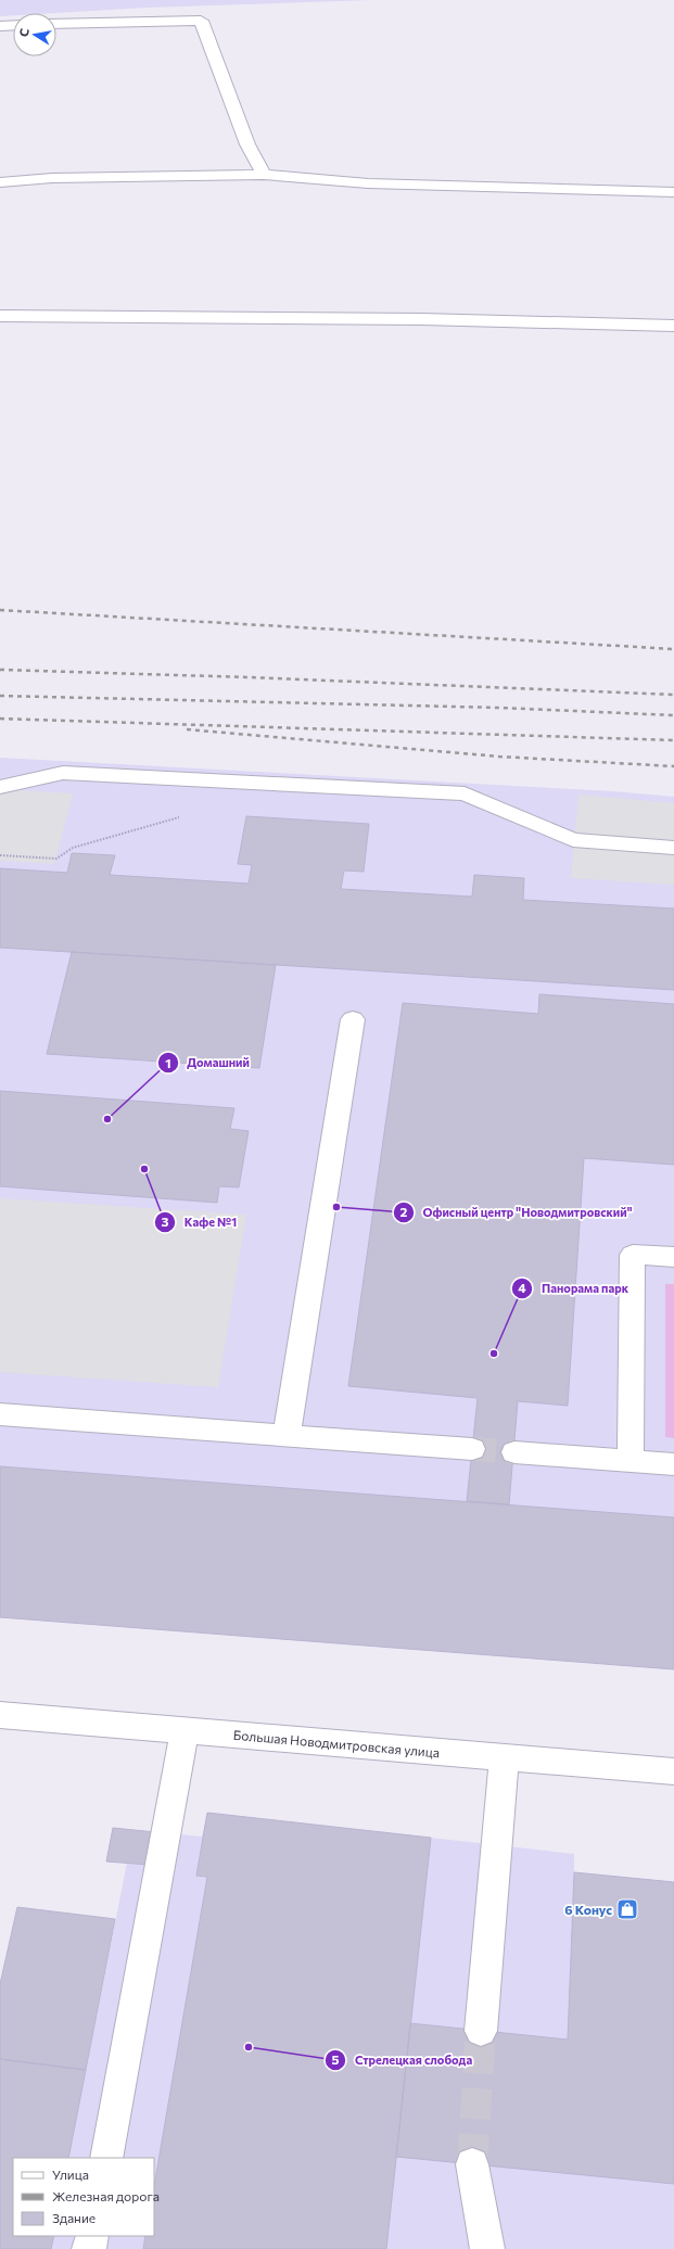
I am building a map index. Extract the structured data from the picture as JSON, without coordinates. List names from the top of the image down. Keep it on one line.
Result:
{"streets":{"street":["Большая Новодмитровская улица"]},"places":{"other":["Домашний","Кафе №1","Офисный центр \"Новодмитровский\"","Панорама парк","Стрелецкая слобода"],"shop":["6 Конус"]},"legend":["Улица","Железная дорога","Здание"],"north":"left"}
